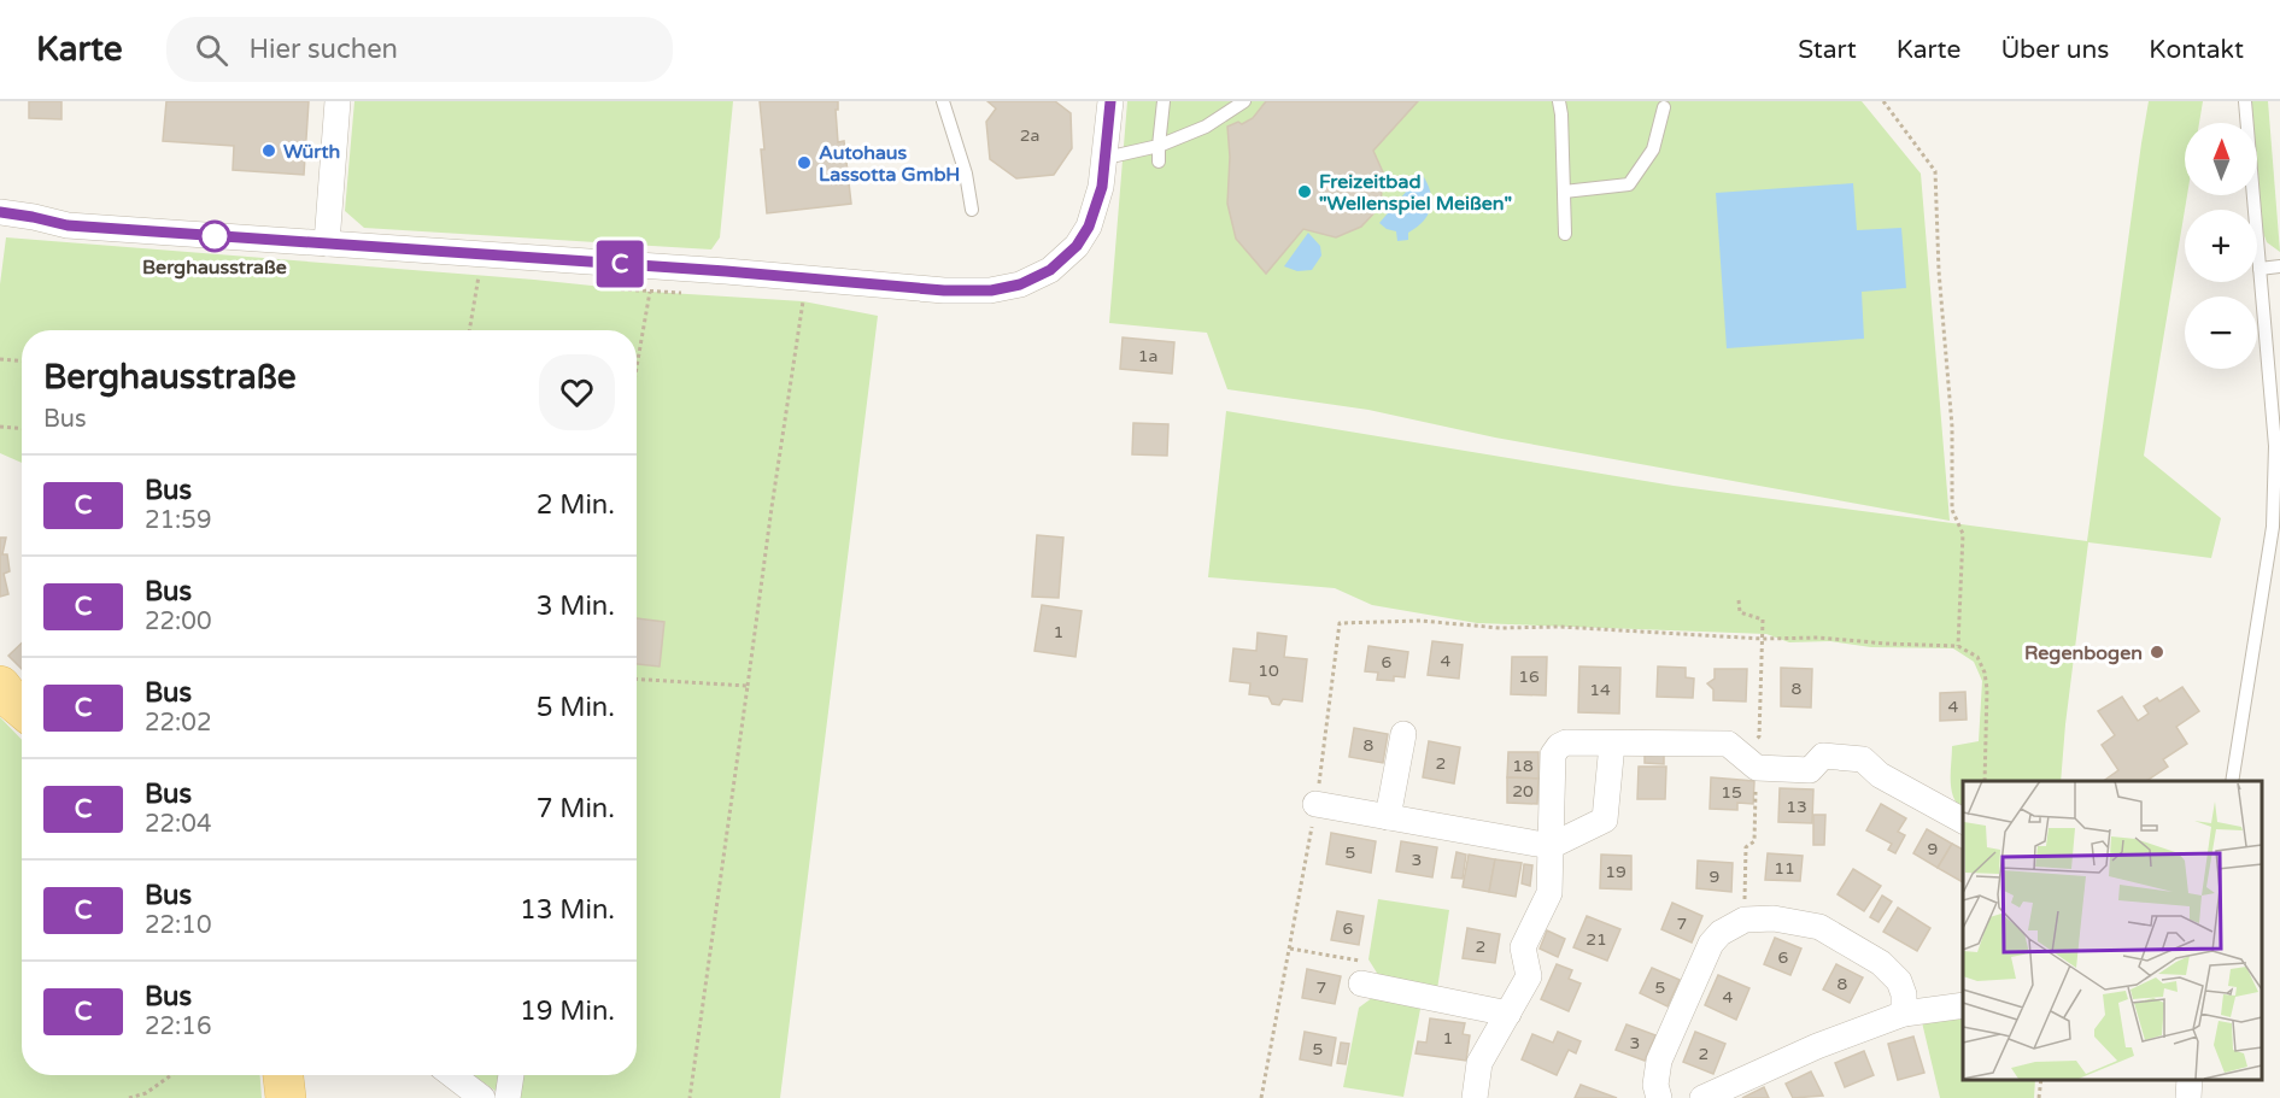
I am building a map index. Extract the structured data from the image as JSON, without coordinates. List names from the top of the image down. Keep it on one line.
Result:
{"places":["Würth","Autohaus Lassotta GmbH","Freizeitbad \"Wellenspiel Meißen\"","Berghausstraße","Regenbogen"],"lines":["bus line C"],"house_numbers":["2a","1a","1","4","6","10","16","8","14","4","8","2","18","20","15","13","9","5","3","11","19","9","7","6","21","2","6","8","7","5","4","1","3","5","2"],"north":"top","page":{"header":"Karte","search":"Hier suchen","nav":["Start","Karte","Über uns","Kontakt"],"on_map":"C","map_buttons":["+","−"],"heading":["Berghausstraße","Bus"],"list":[{"mark":"C","name":"Bus","note":"21:59","value":"2 Min."},{"mark":"C","name":"Bus","note":"22:00","value":"3 Min."},{"mark":"C","name":"Bus","note":"22:02","value":"5 Min."},{"mark":"C","name":"Bus","note":"22:04","value":"7 Min."},{"mark":"C","name":"Bus","note":"22:10","value":"13 Min."},{"mark":"C","name":"Bus","note":"22:16","value":"19 Min."}]}}
